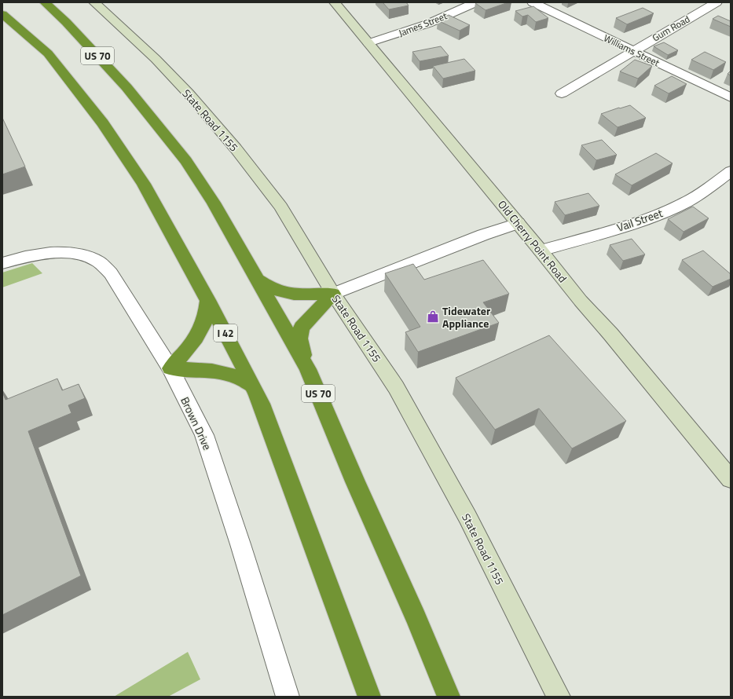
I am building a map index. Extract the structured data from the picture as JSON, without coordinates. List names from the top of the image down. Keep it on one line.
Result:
{"streets":{"highway":["US 70","I 42"],"street":["James Street","Gum Road","Williams Street","State Road 1155","Vail Street","Old Cherry Point Road","Brown Drive"]},"crossings":[["James Street","Old Cherry Point Road"],["Gum Road","Williams Street"],["Vail Street","Old Cherry Point Road"]],"places":{"shop":["Tidewater Appliance"]}}
